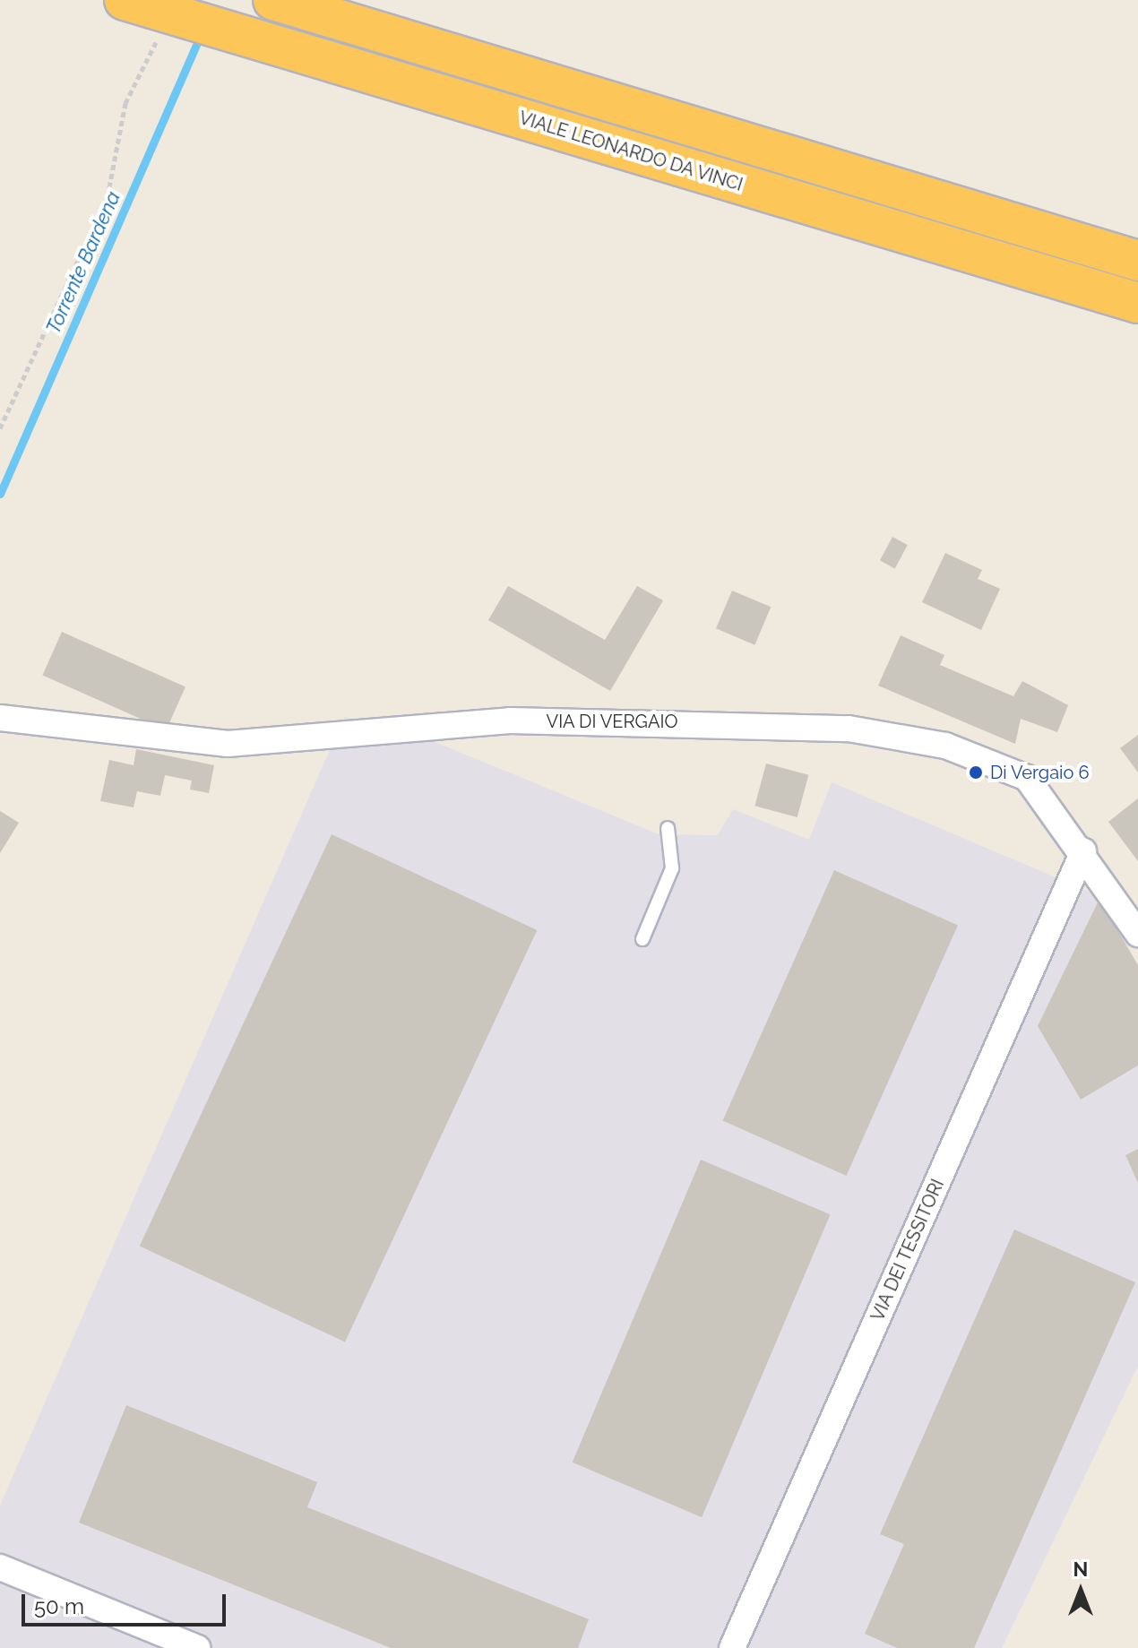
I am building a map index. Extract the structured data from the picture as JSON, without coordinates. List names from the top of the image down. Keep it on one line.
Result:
{"streets":{"highway":["VIALE LEONARDO DA VINCI"],"street":["VIA DI VERGAIO","VIA DEI TESSITORI"]},"crossings":[["VIA DI VERGAIO","VIA DEI TESSITORI"]],"water":["Torrente Bardena"],"places":["Di Vergaio 6"],"scale_bar":"50 m","north":"top"}
